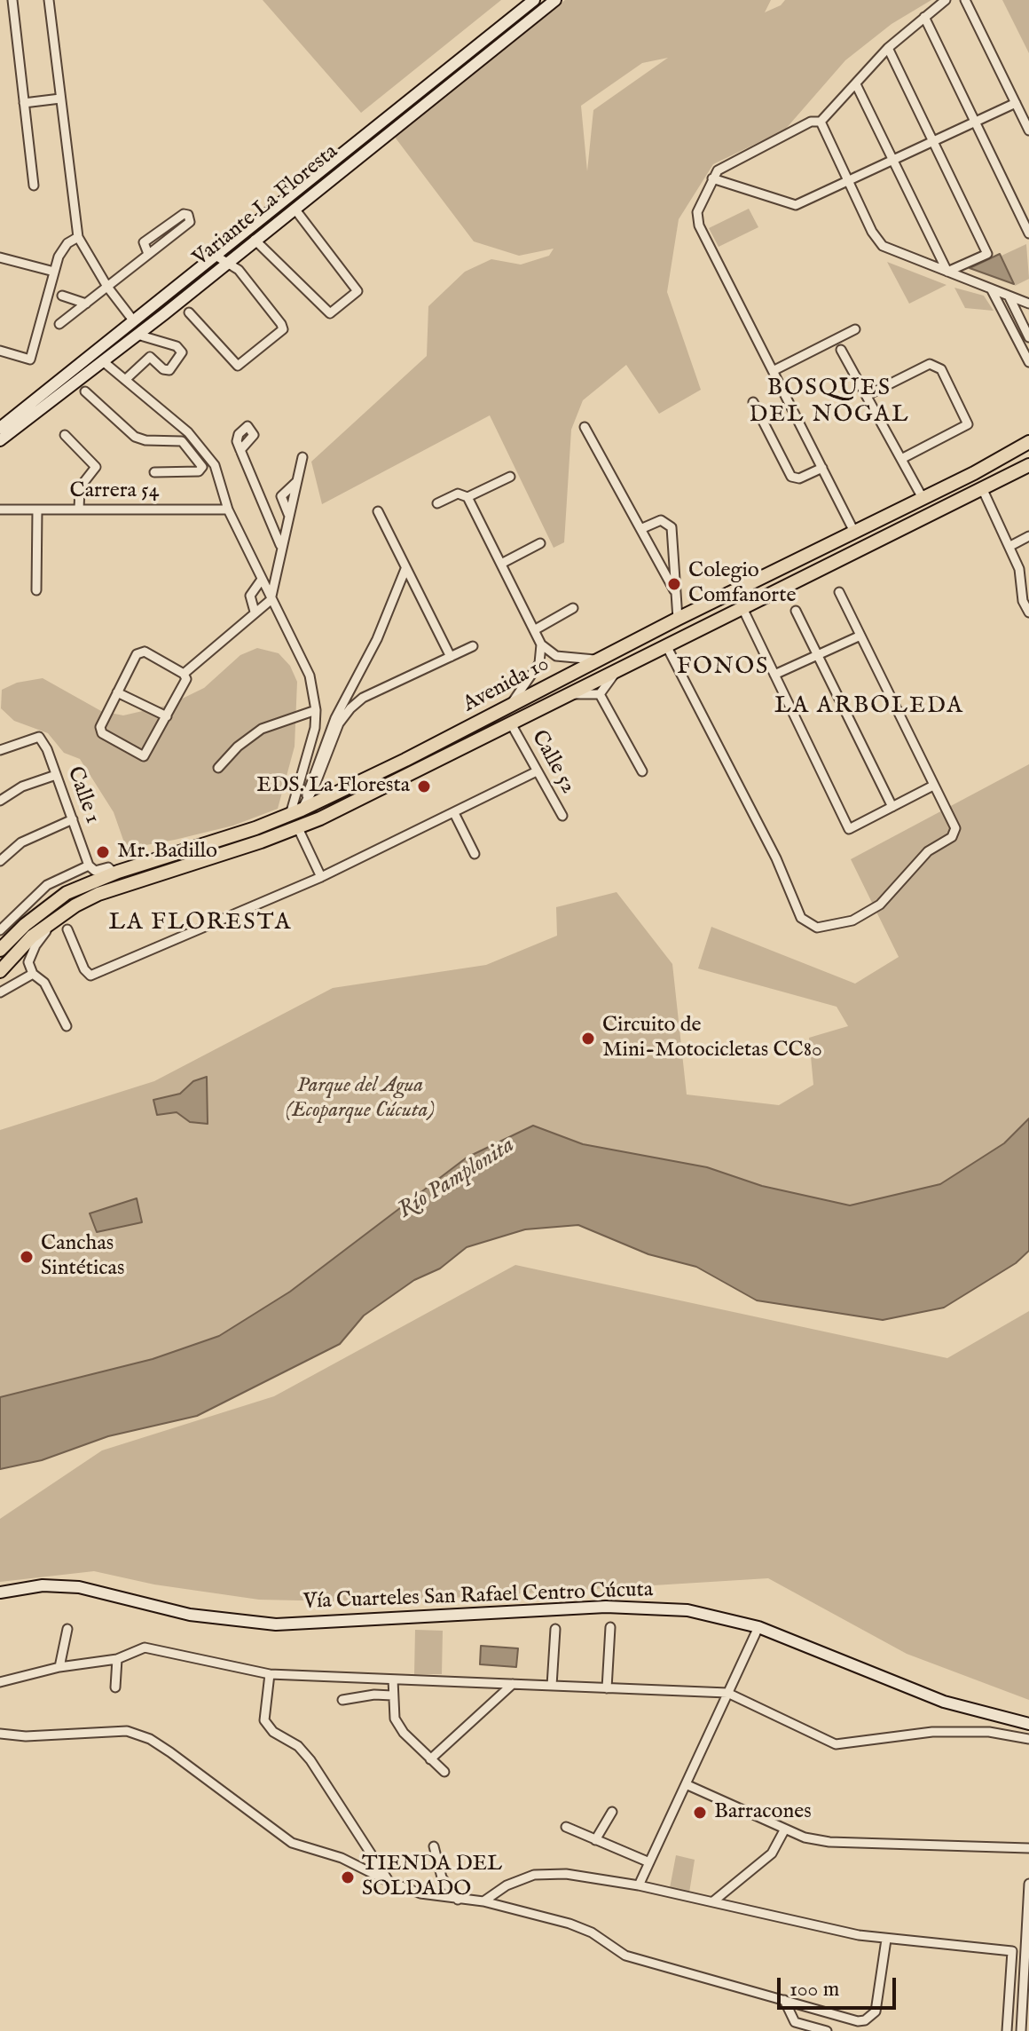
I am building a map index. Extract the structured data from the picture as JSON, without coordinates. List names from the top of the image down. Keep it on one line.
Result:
{"streets":{"main road":["Variante La Floresta","Avenida 10","Vía Cuarteles San Rafael Centro Cúcuta"],"street":["Carrera 54","Calle 52","Calle 1"]},"crossings":[["Avenida 10","Calle 52"]],"districts":["BOSQUES DEL NOGAL","FONOS","LA ARBOLEDA","LA FLORESTA"],"water":["Río Pamplonita"],"parks":["Parque del Agua (Ecoparque Cúcuta)"],"places":["Colegio Comfanorte","EDS. La Floresta","Mr. Badillo","Circuito de Mini-Motocicletas CC80","Canchas Sintéticas","Barracones","TIENDA DEL SOLDADO"],"scale_bar":"100 m"}
